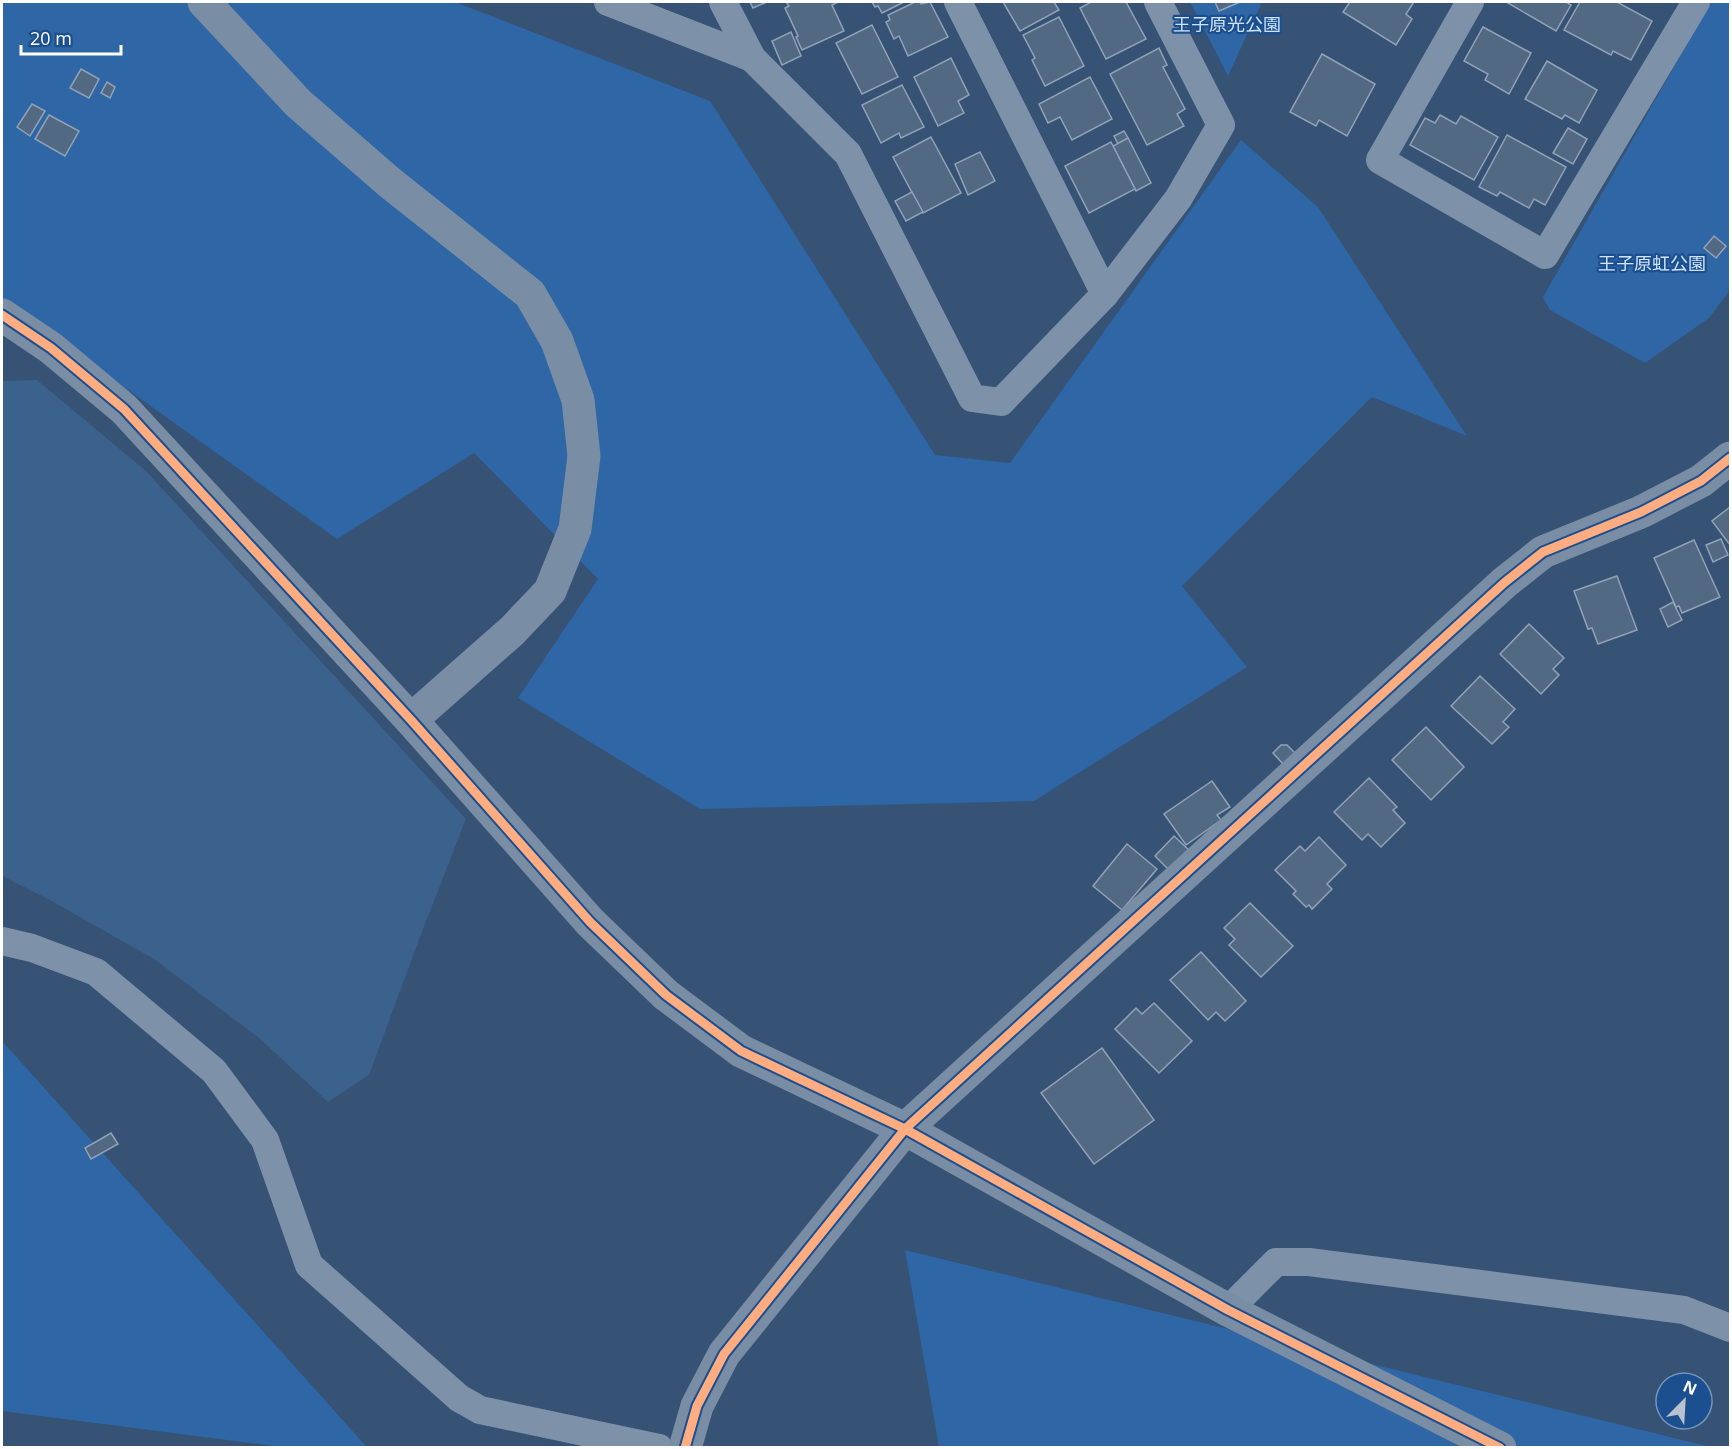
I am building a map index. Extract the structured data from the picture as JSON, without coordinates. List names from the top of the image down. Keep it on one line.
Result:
{"parks":["王子原光公園","王子原虹公園"],"scale_bar":"20 m","north":"top right"}
